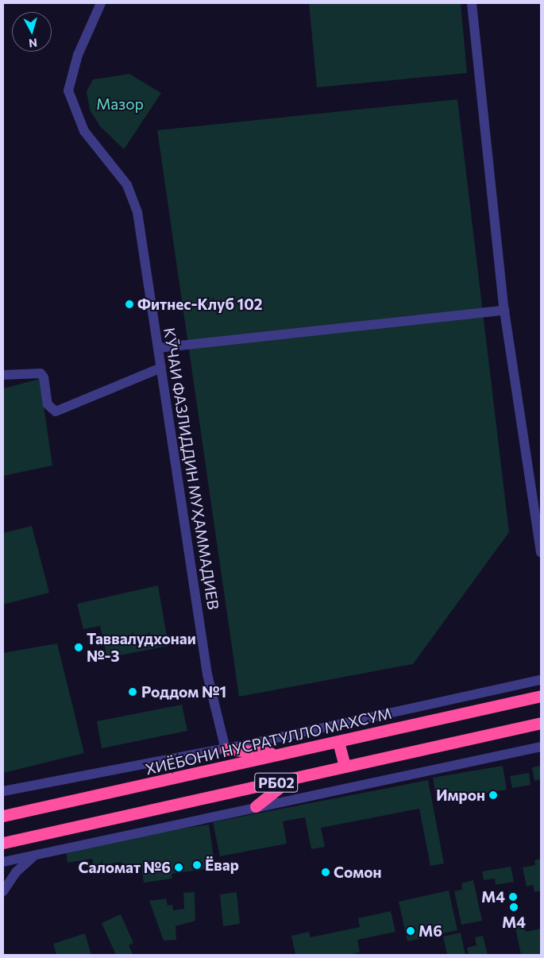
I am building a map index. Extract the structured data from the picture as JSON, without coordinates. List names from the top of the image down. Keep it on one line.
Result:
{"streets":{"highway":["ХИЁБОНИ НУСРАТУЛЛО МАХСУМ","РБ02"],"street":["КӮЧАИ ФАЗЛИДДИН МУҲАММАДИЕВ"]},"parks":["Мазор"],"places":["Фитнес-Клуб 102","Таввалудхонаи №-3","Роддом №1","Имрон","Ёвар","Саломат №6","Сомон","М4","M4","М6"],"north":"bottom"}
